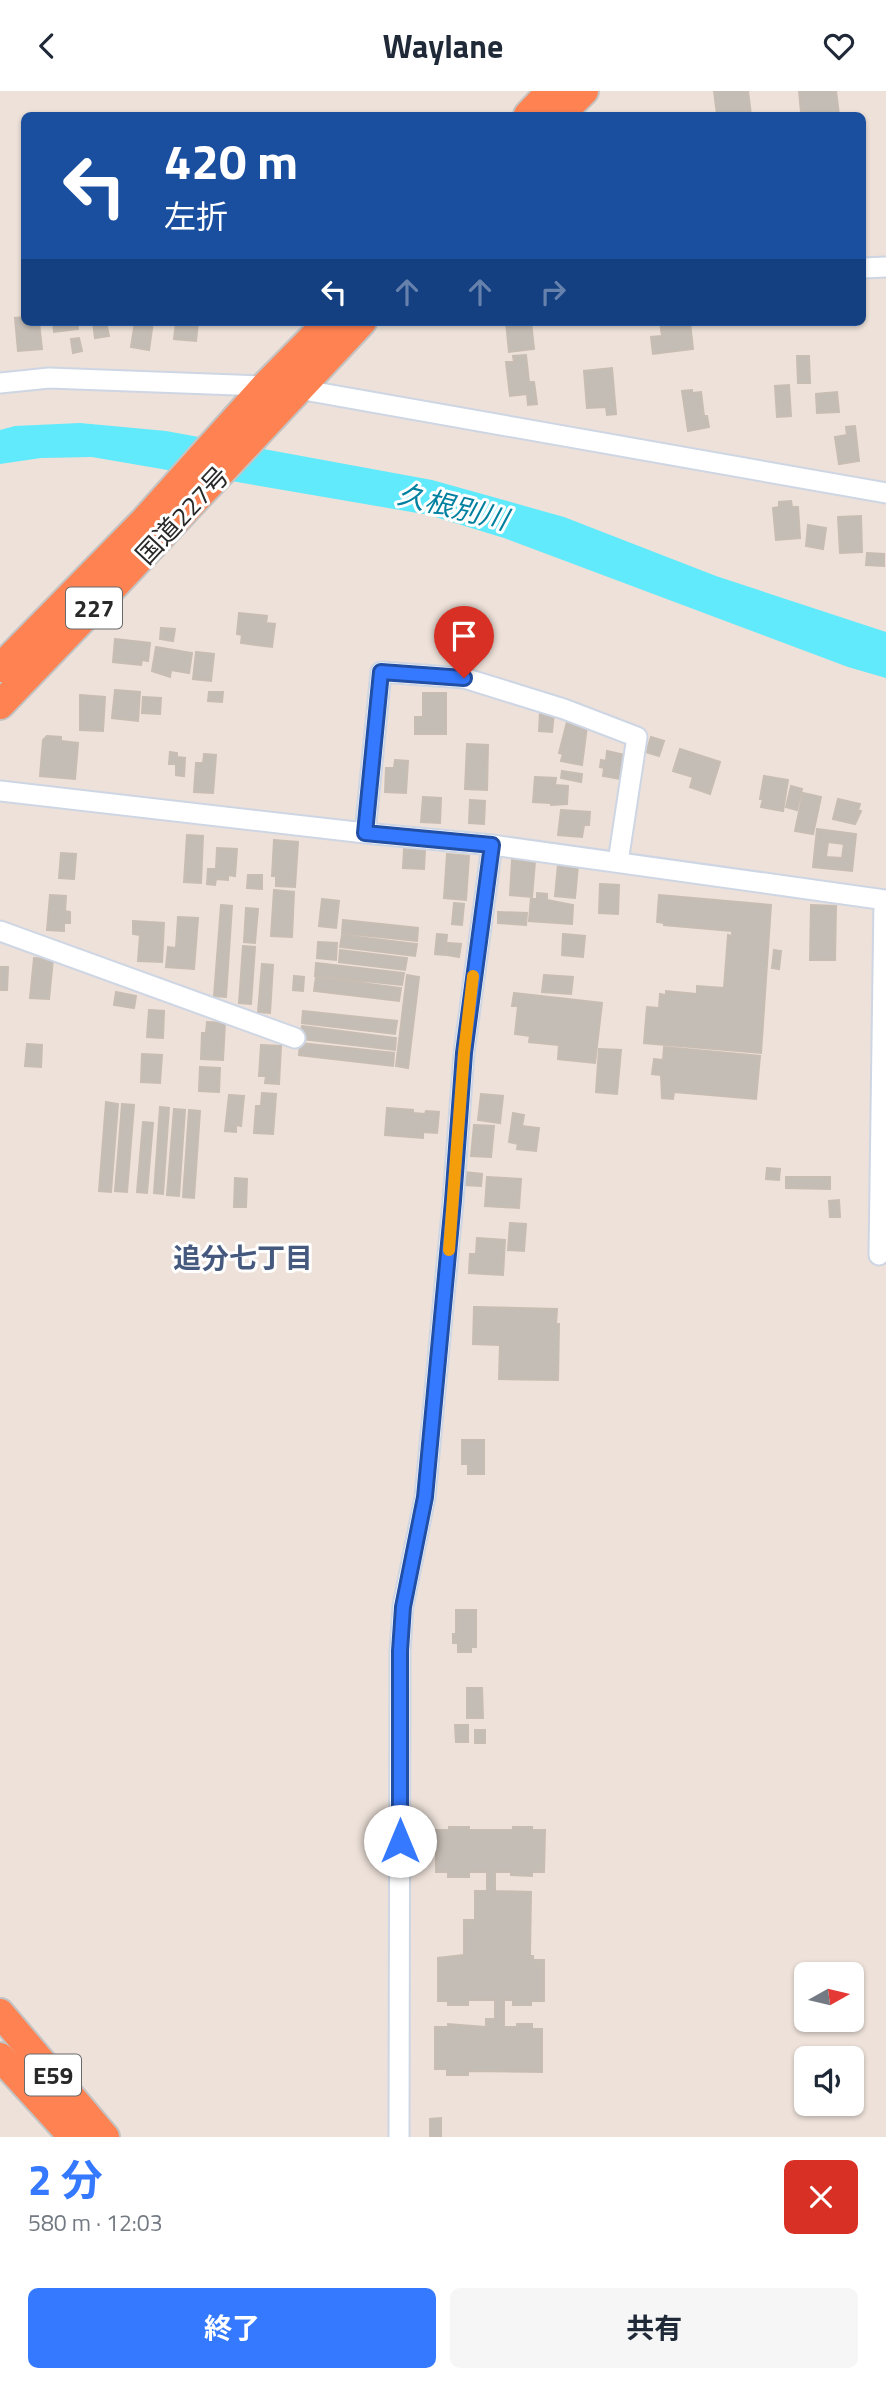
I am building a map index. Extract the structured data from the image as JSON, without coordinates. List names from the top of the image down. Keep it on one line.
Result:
{"streets":{"highway":["国道227号","227","E59"]},"districts":["追分七丁目"],"water":["久根別川"],"north":"right","page":{"header":"Waylane","turn":["420 m","左折"],"heading":["2 分","580 m · 12:03"],"buttons":["終了","共有"]}}
